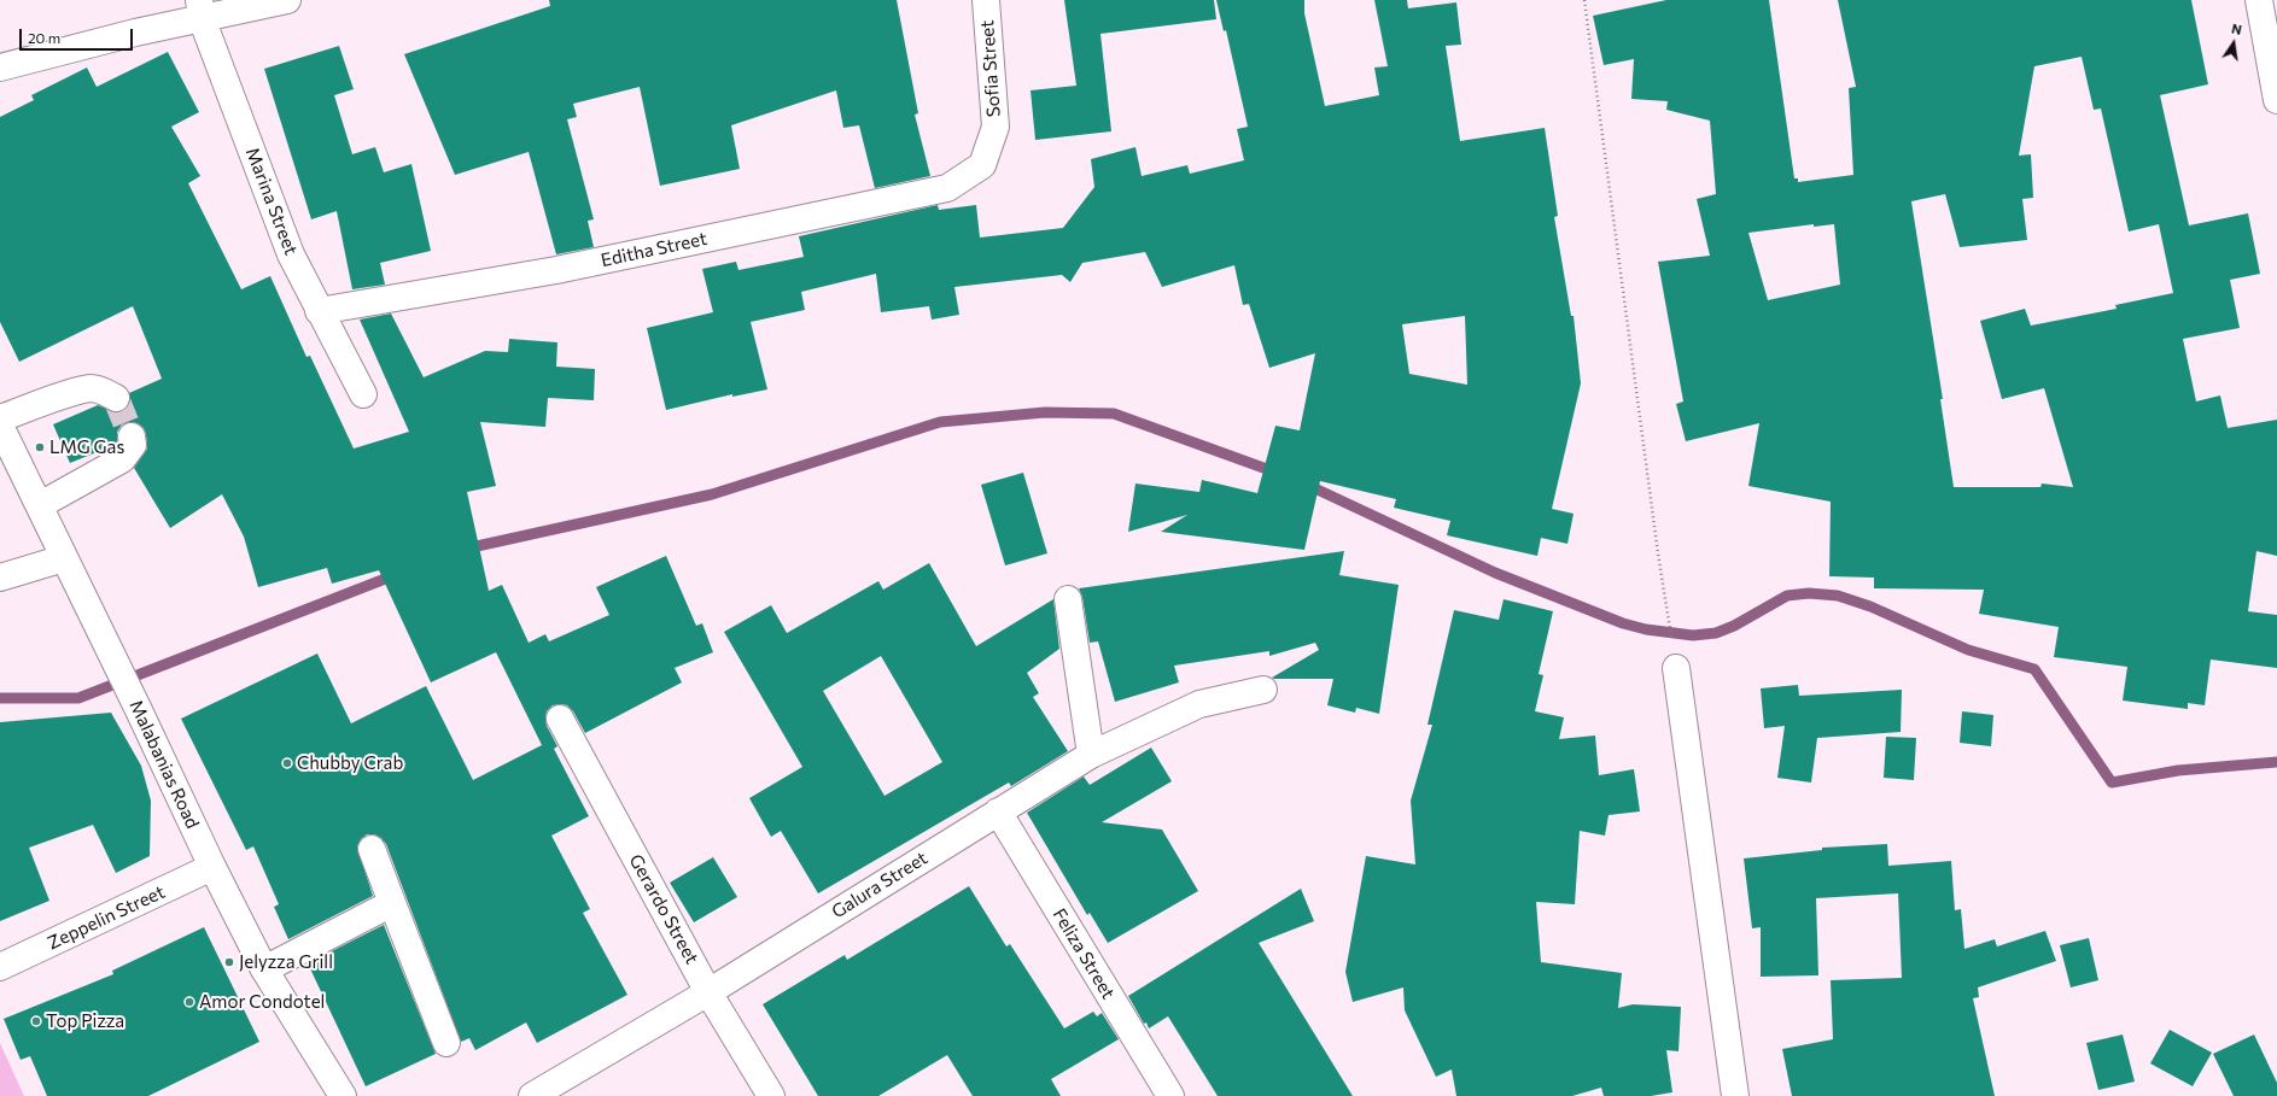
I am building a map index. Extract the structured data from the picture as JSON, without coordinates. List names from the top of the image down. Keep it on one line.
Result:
{"streets":{"street":["Sofia Street","Marina Street","Editha Street","Malabanias Road","Galura Street","Gerardo Street","Zeppelin Street","Feliza Street"]},"crossings":[["Sofia Street","Editha Street"],["Marina Street","Editha Street"],["Malabanias Road","Zeppelin Street"],["Galura Street","Gerardo Street"],["Galura Street","Feliza Street"]],"places":["LMG Gas","Chubby Crab","Jelyzza Grill","Amor Condotel","Top Pizza"],"scale_bar":"20 m","north":"top"}
